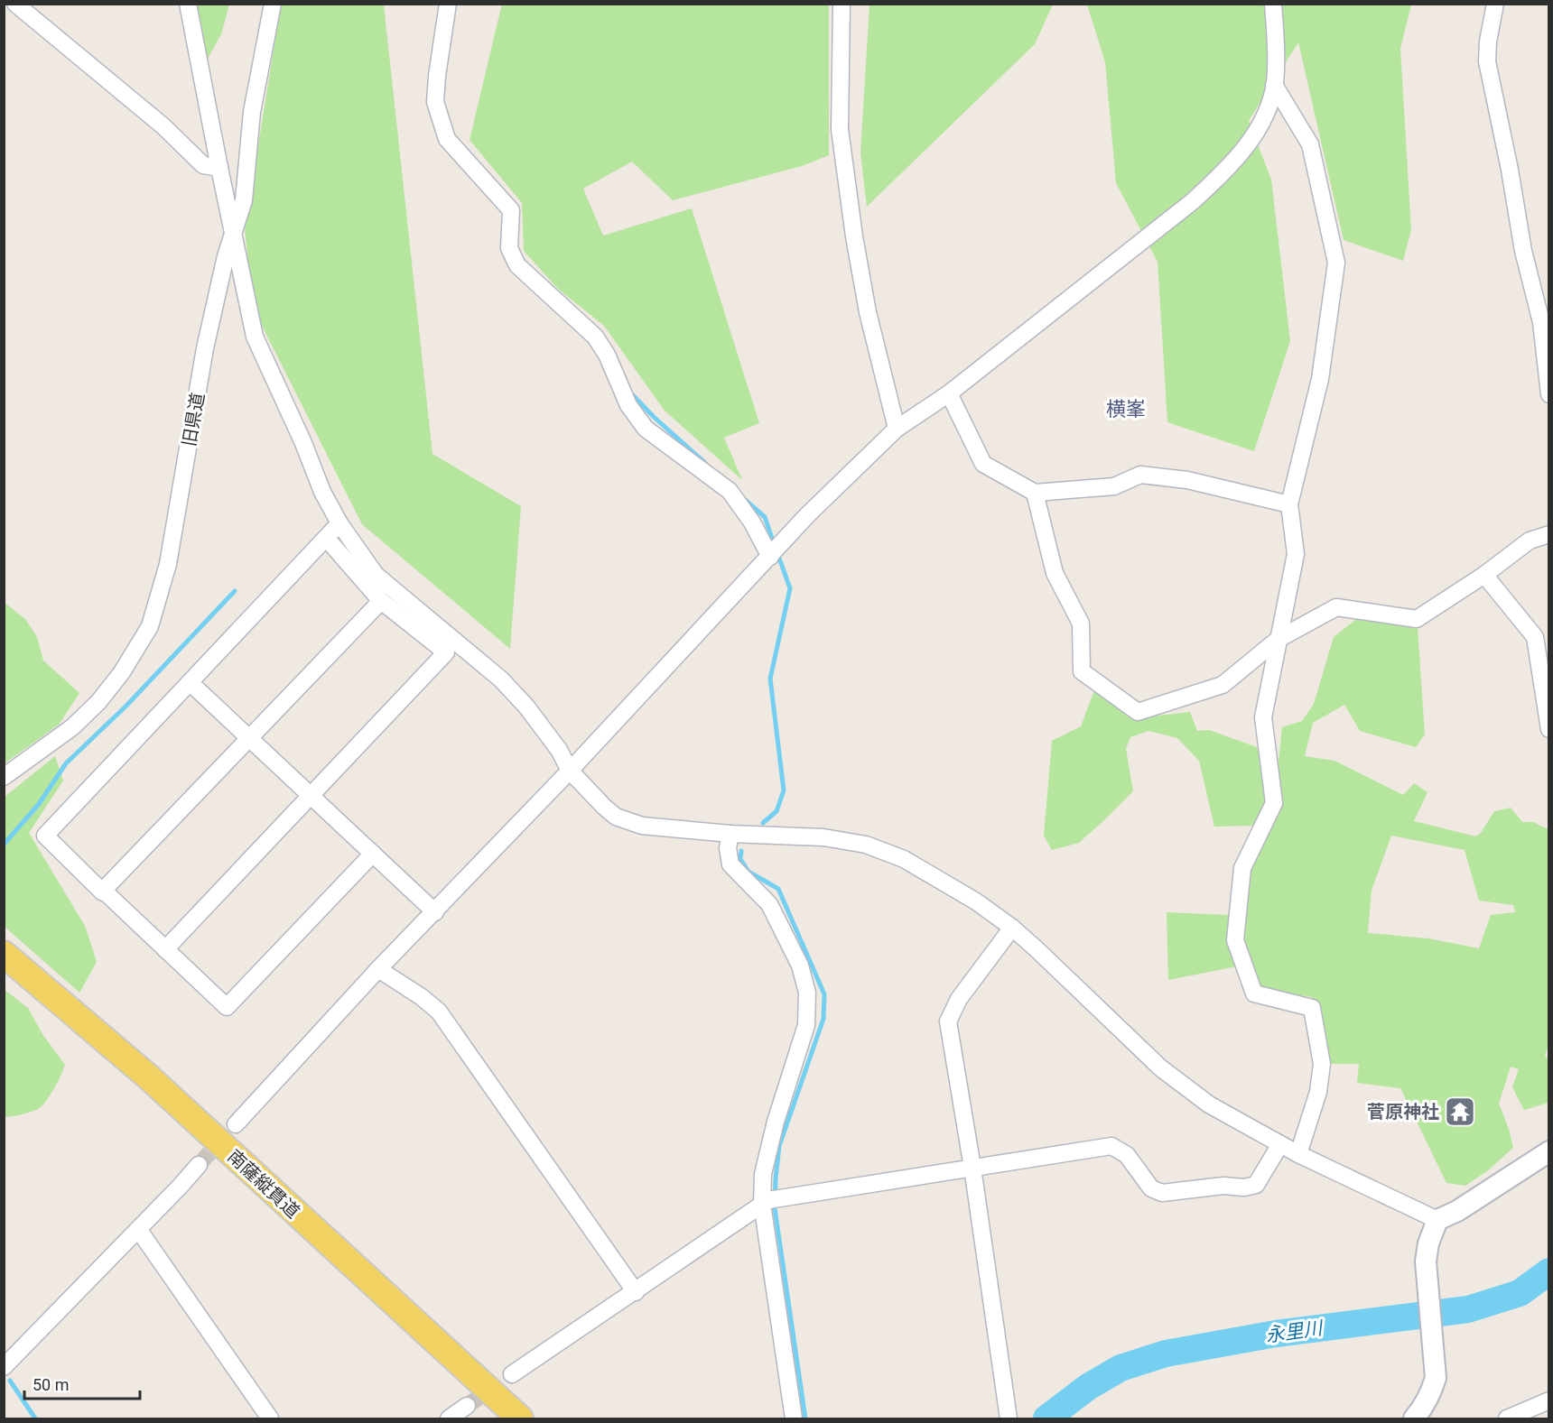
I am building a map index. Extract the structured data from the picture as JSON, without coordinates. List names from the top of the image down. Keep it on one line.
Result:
{"streets":{"main road":["南薩縦貫道"],"street":["旧県道"]},"districts":["横峯"],"water":["永里川"],"places":{"temple":["菅原神社"]},"scale_bar":"50 m"}
